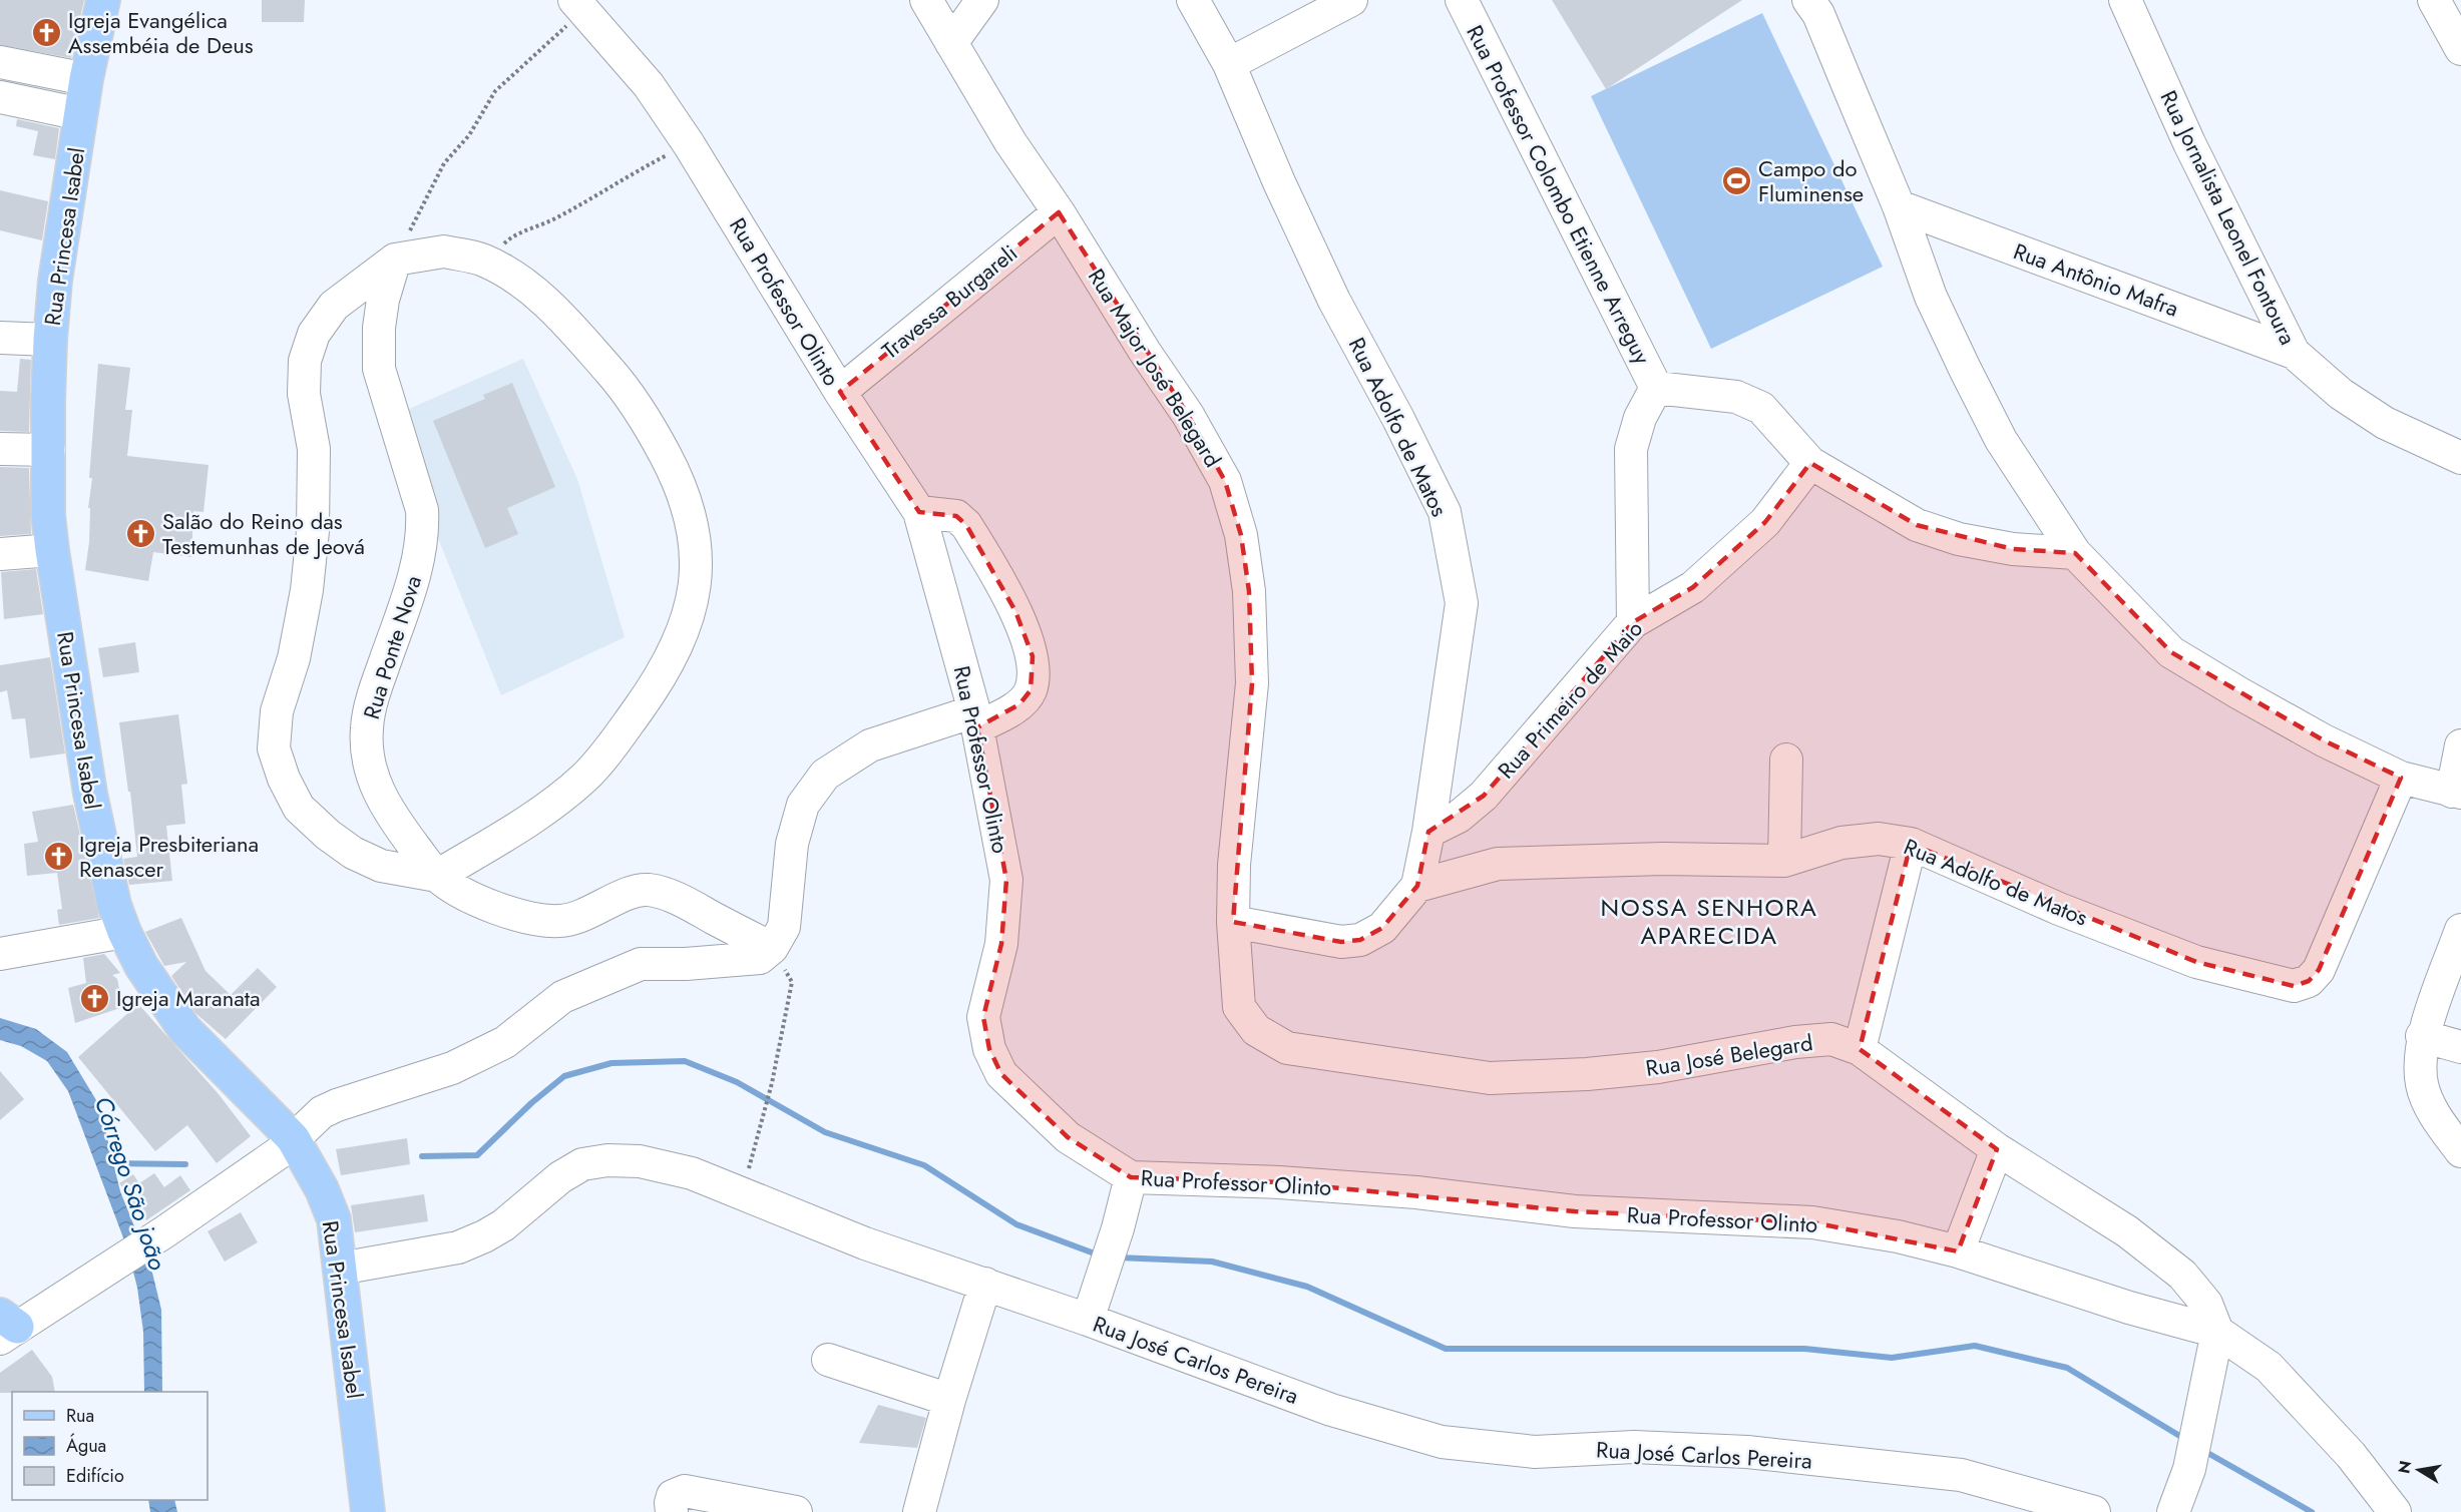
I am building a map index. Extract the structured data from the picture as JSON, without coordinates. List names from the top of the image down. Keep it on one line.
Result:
{"streets":{"main road":["Rua Princesa Isabel"],"street":["Rua Professor Colombo Etienne Arreguy","Rua Jornalista Leonel Fontoura","Rua Antônio Mafra","Rua Professor Olinto","Travessa Burgareli","Rua Major José Belegard","Rua Adolfo de Matos","Rua Ponte Nova","Rua Primeiro de Maio","Rua José Belegard","Rua José Carlos Pereira"]},"crossings":[["Rua Jornalista Leonel Fontoura","Rua Antônio Mafra"],["Rua Princesa Isabel","Rua José Carlos Pereira"],["Rua Professor Olinto","Travessa Burgareli"],["Rua Professor Olinto","Rua José Belegard"],["Travessa Burgareli","Rua Major José Belegard"],["Rua Major José Belegard","Rua Adolfo de Matos"],["Rua Major José Belegard","Rua José Belegard"],["Rua Adolfo de Matos","Rua Primeiro de Maio"],["Rua Adolfo de Matos","Rua José Belegard"]],"districts":["NOSSA SENHORA APARECIDA"],"water":["Córrego São joão"],"places":{"church":["Igreja Evangélica Assembéia de Deus","Salão do Reino das Testemunhas de Jeová","Igreja Presbiteriana Renascer","Igreja Maranata"],"sports":["Campo do Fluminense"]},"legend":["Rua","Água","Edifício"],"north":"left"}
